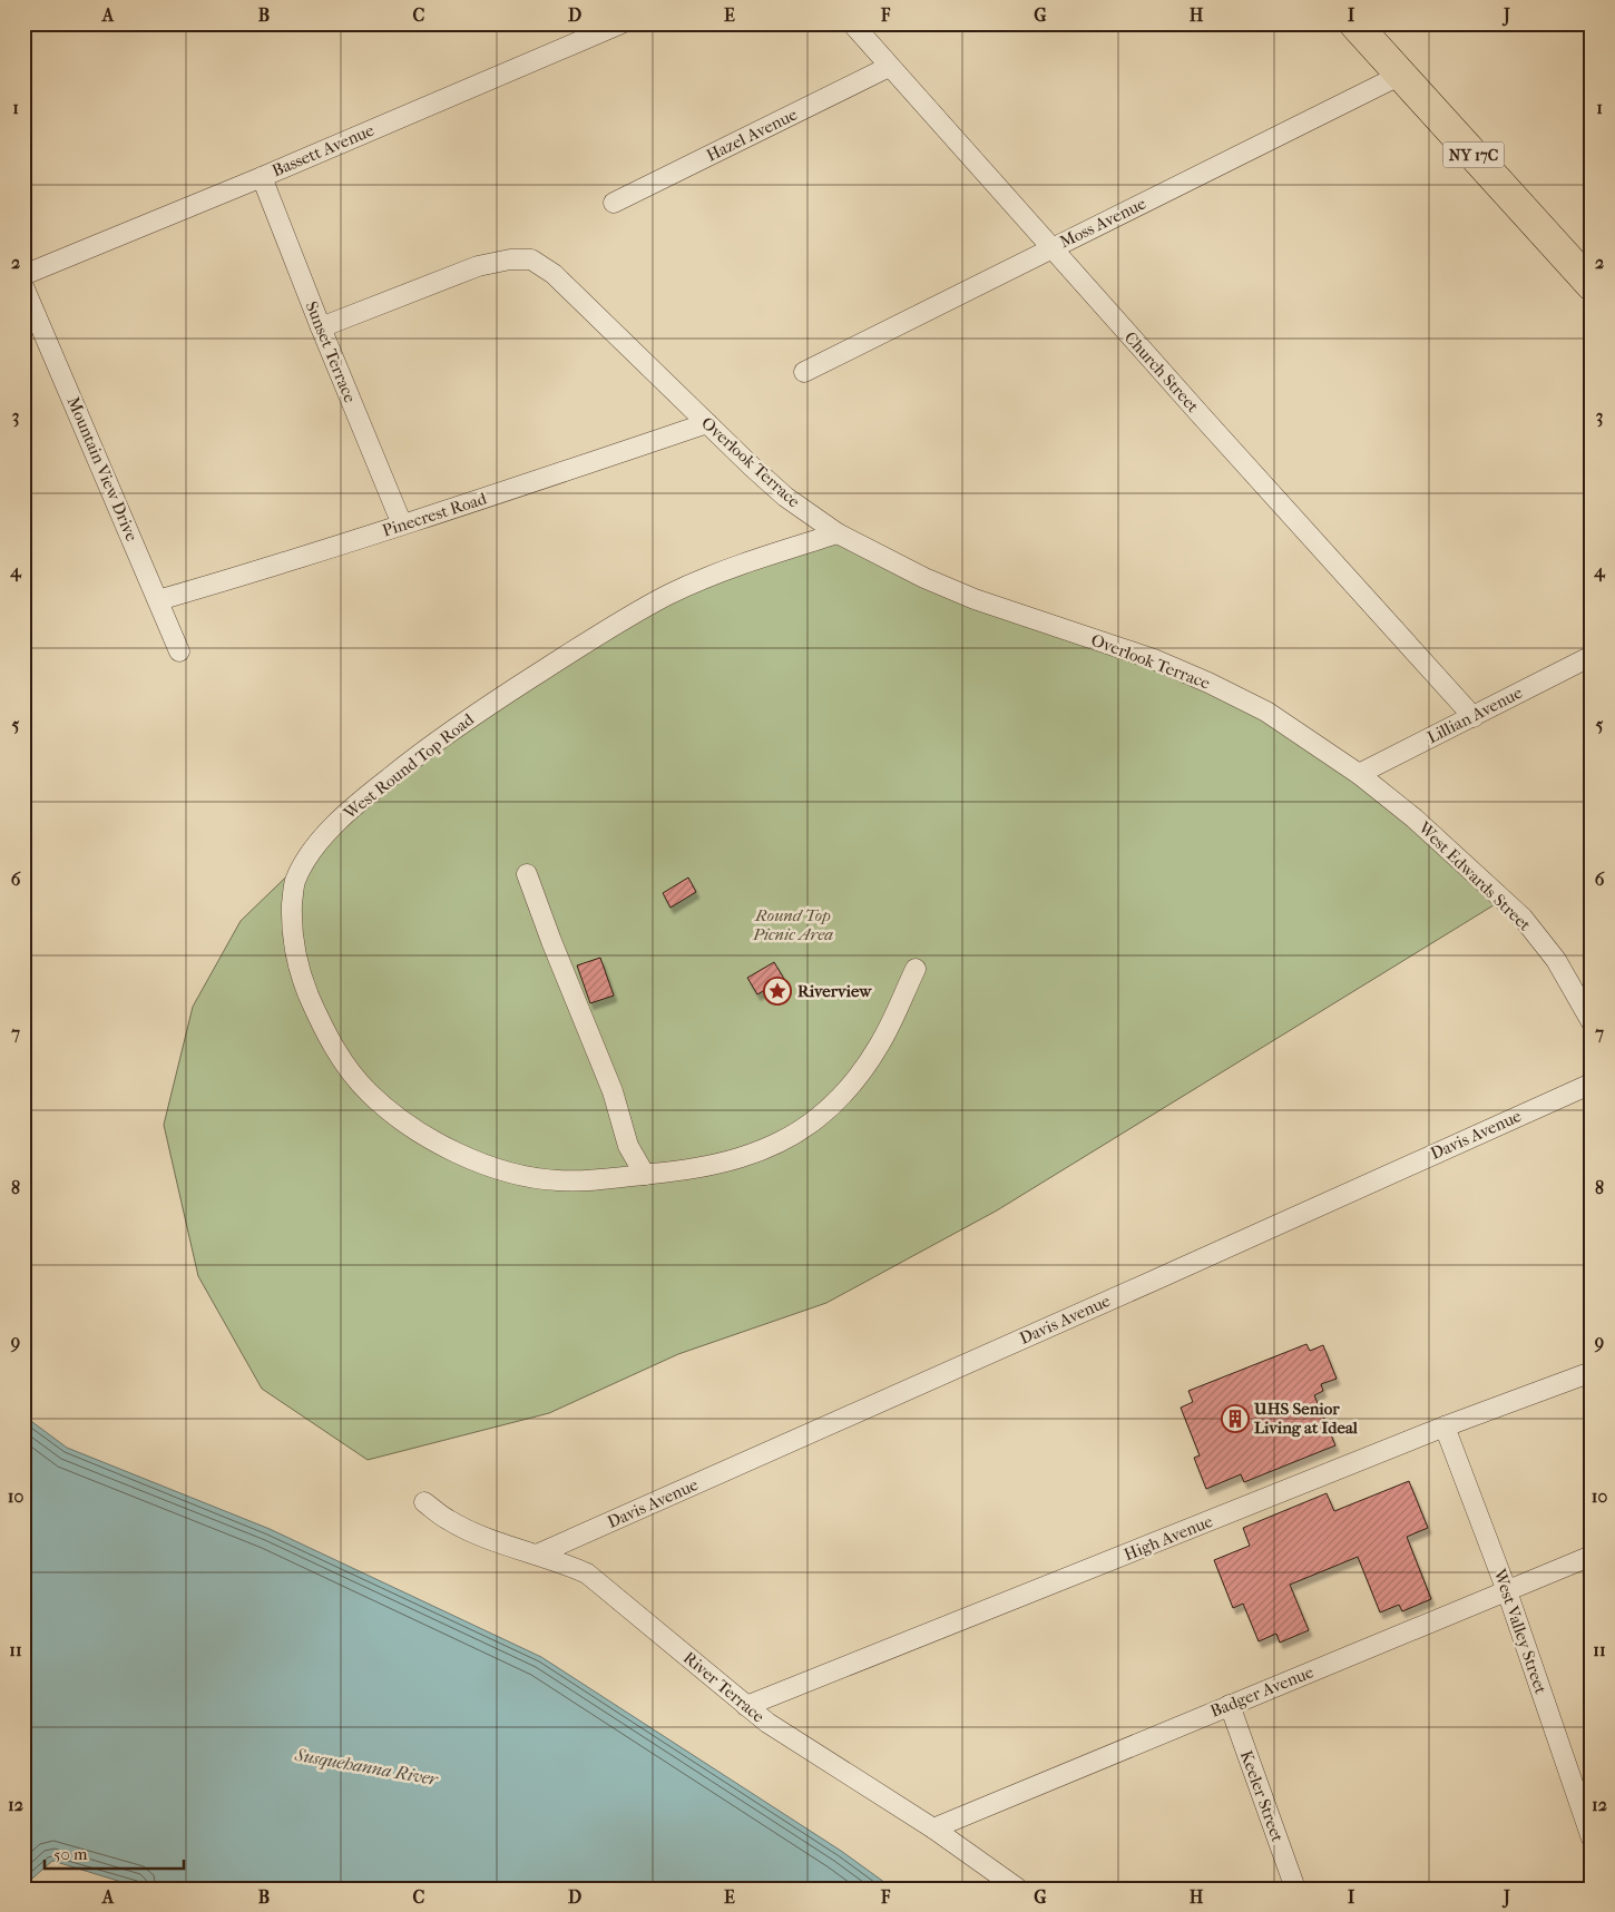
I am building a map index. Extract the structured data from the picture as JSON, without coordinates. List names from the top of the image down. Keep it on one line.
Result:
{"streets":{"main road":["NY 17C"],"street":["Hazel Avenue","Bassett Avenue","Moss Avenue","Sunset Terrace","Church Street","Overlook Terrace","Mountain View Drive","Pinecrest Road","Lillian Avenue","West Round Top Road","West Edwards Street","Davis Avenue","High Avenue","West Valley Street","River Terrace","Badger Avenue","Keeler Street"]},"crossings":[["Hazel Avenue","Church Street"],["Bassett Avenue","Sunset Terrace"],["NY 17C","Moss Avenue"],["Moss Avenue","Church Street"],["Sunset Terrace","Overlook Terrace"],["Sunset Terrace","Pinecrest Road"],["Church Street","Lillian Avenue"],["Overlook Terrace","Pinecrest Road"],["Overlook Terrace","Lillian Avenue"],["Overlook Terrace","West Round Top Road"],["Overlook Terrace","West Edwards Street"],["Mountain View Drive","Pinecrest Road"],["Lillian Avenue","West Edwards Street"],["Davis Avenue","River Terrace"],["High Avenue","West Valley Street"],["High Avenue","River Terrace"],["West Valley Street","Badger Avenue"],["River Terrace","Badger Avenue"],["Badger Avenue","Keeler Street"]],"water":["Susquehanna River"],"parks":["Round Top Picnic Area"],"places":{"place":["Riverview"],"building":["UHS Senior Living at Ideal"]},"scale_bar":"50 m","grid":{"columns":["A","B","C","D","E","F","G","H","I","J"],"rows":["1","2","3","4","5","6","7","8","9","10","11","12"]}}
